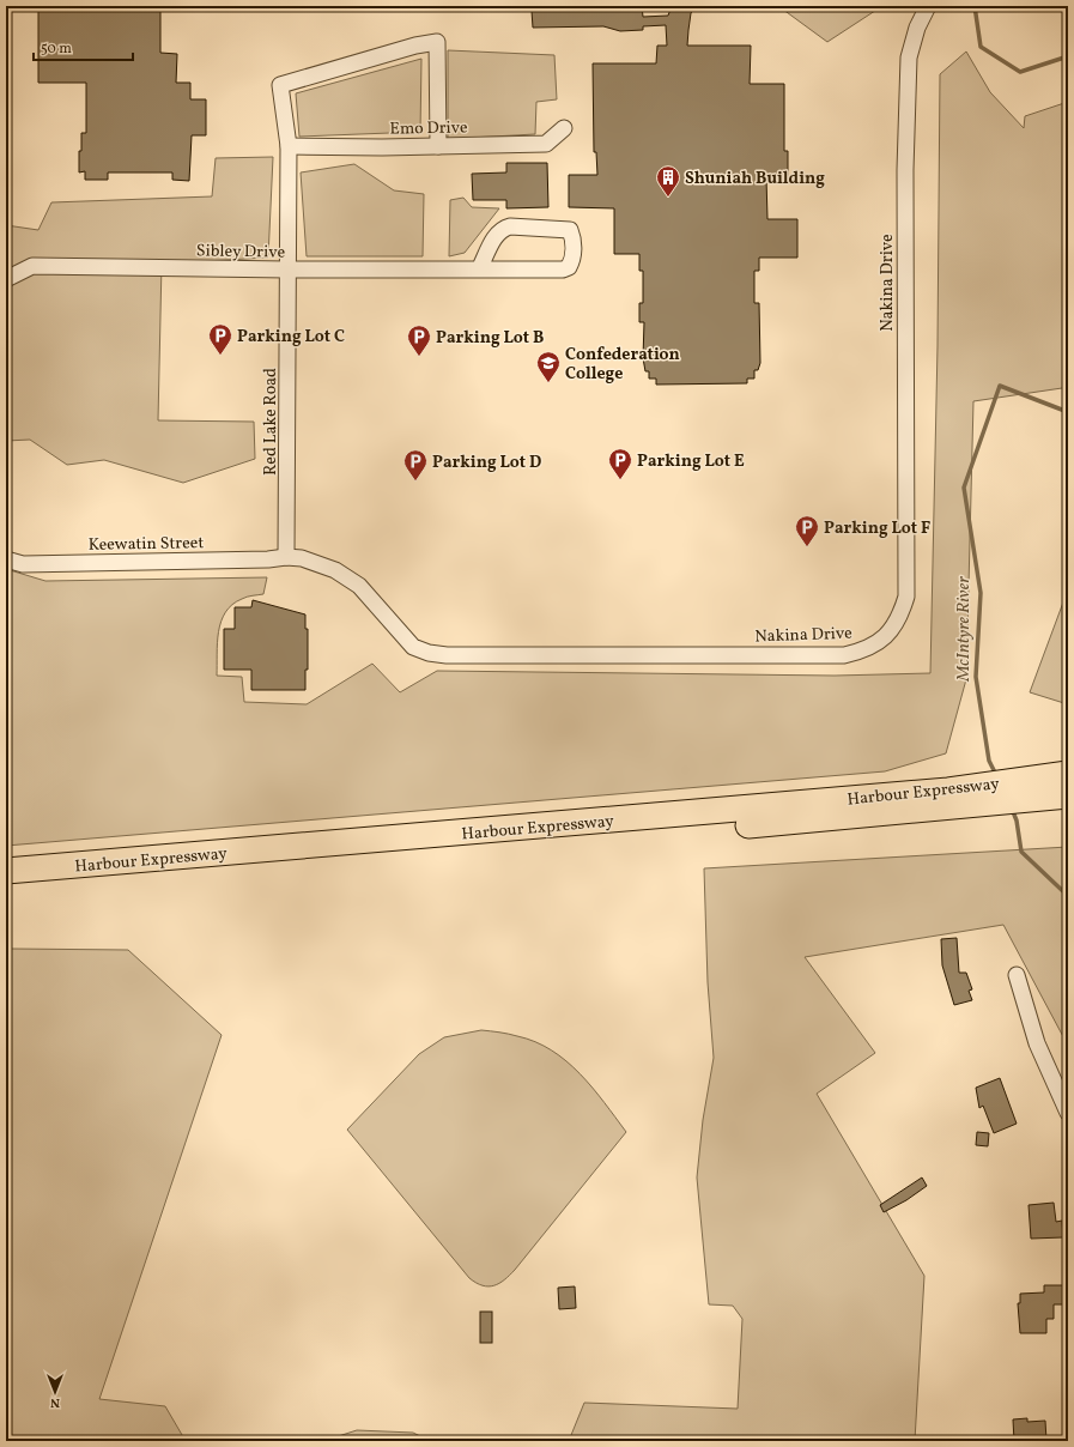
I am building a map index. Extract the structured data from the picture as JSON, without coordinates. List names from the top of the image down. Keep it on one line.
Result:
{"streets":{"main road":["Harbour Expressway"],"street":["Emo Drive","Sibley Drive","Nakina Drive","Red Lake Road","Keewatin Street"]},"crossings":[["Emo Drive","Red Lake Road"],["Sibley Drive","Red Lake Road"],["Nakina Drive","Red Lake Road"],["Nakina Drive","Keewatin Street"],["Red Lake Road","Keewatin Street"]],"water":["McIntyre River"],"places":{"building":["Shuniah Building"],"parking":["Parking Lot C","Parking Lot B","Parking Lot E","Parking Lot D","Parking Lot F"],"school or university":["Confederation College"]},"scale_bar":"50 m","north":"bottom"}
